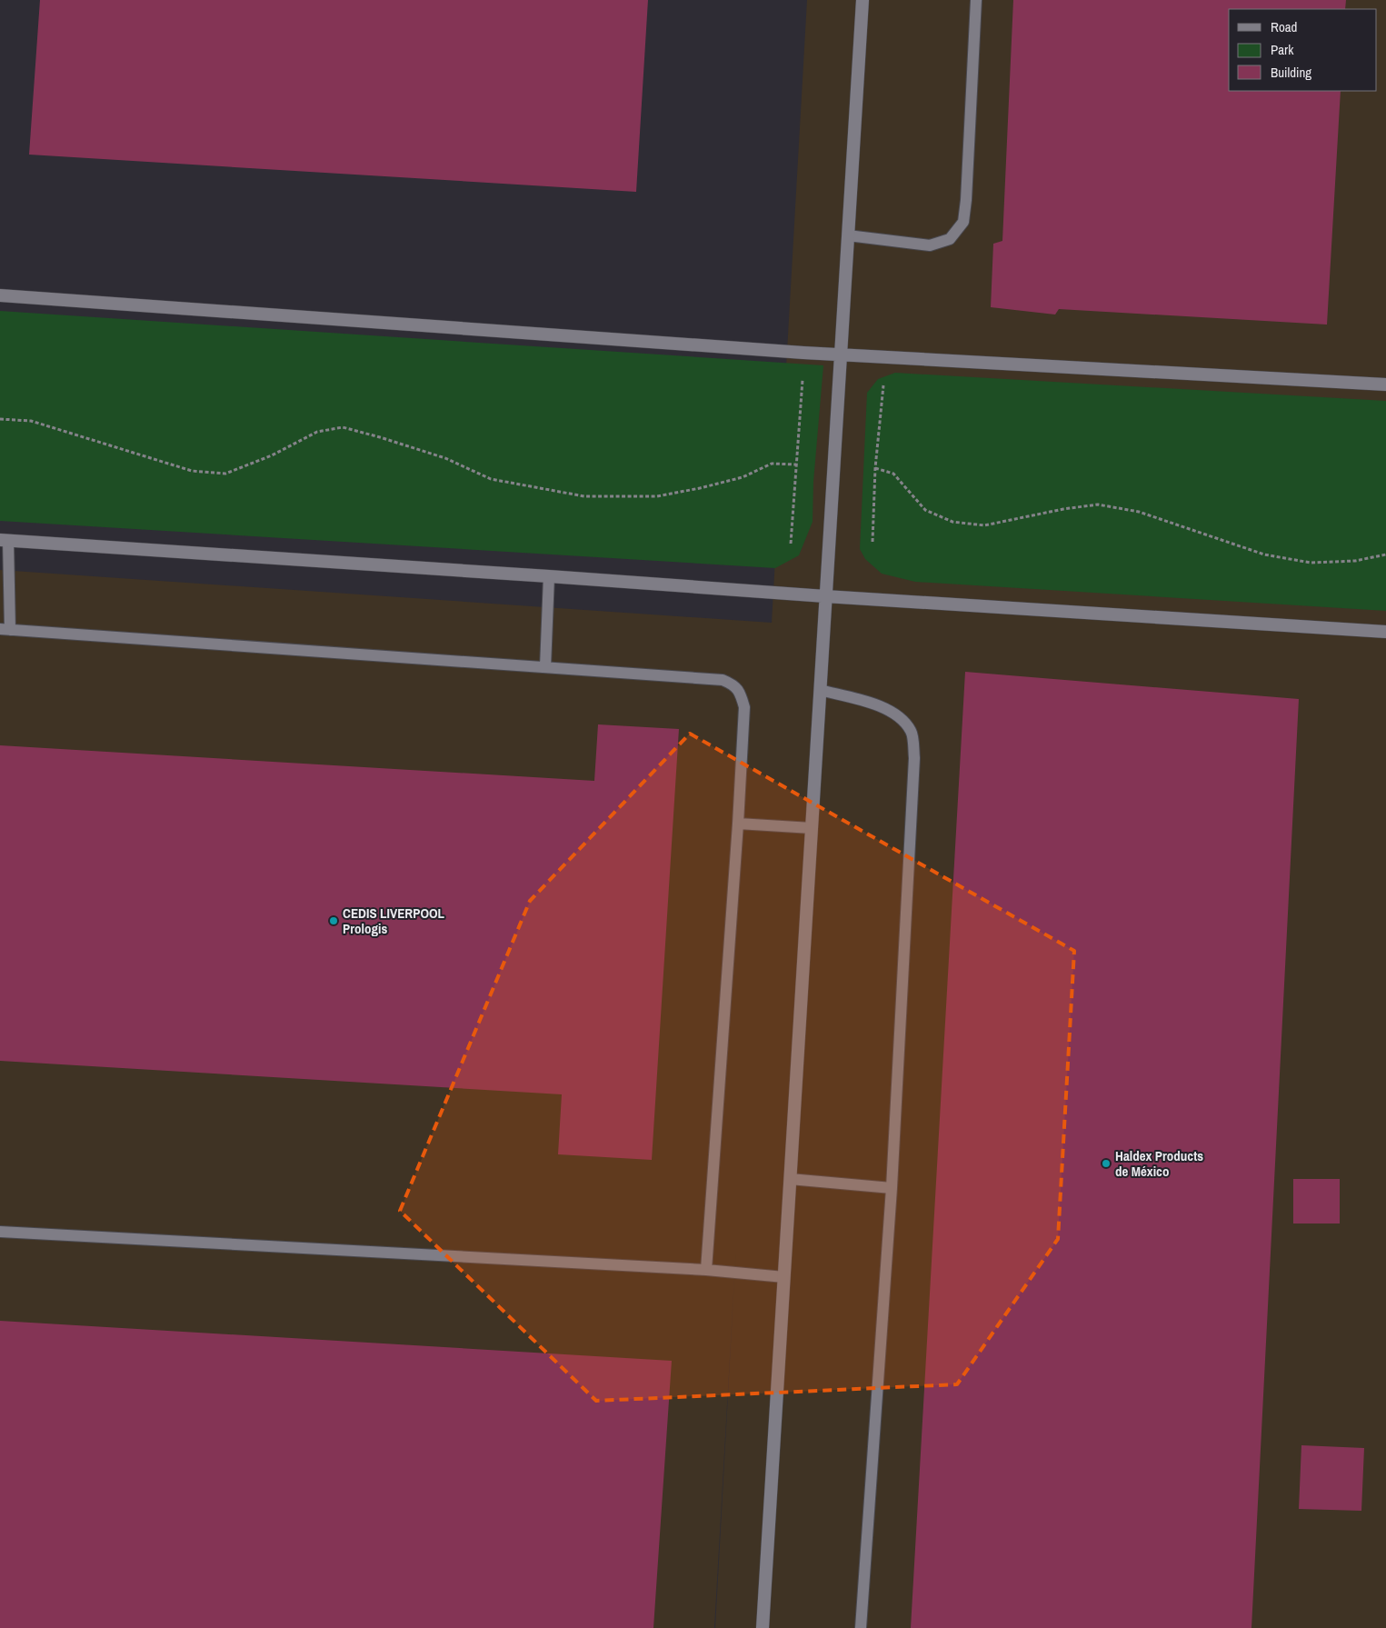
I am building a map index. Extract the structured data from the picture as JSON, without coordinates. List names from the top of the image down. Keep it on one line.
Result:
{"places":["CEDIS LIVERPOOL Prologis","Haldex Products de México"],"legend":["Road","Park","Building"]}
